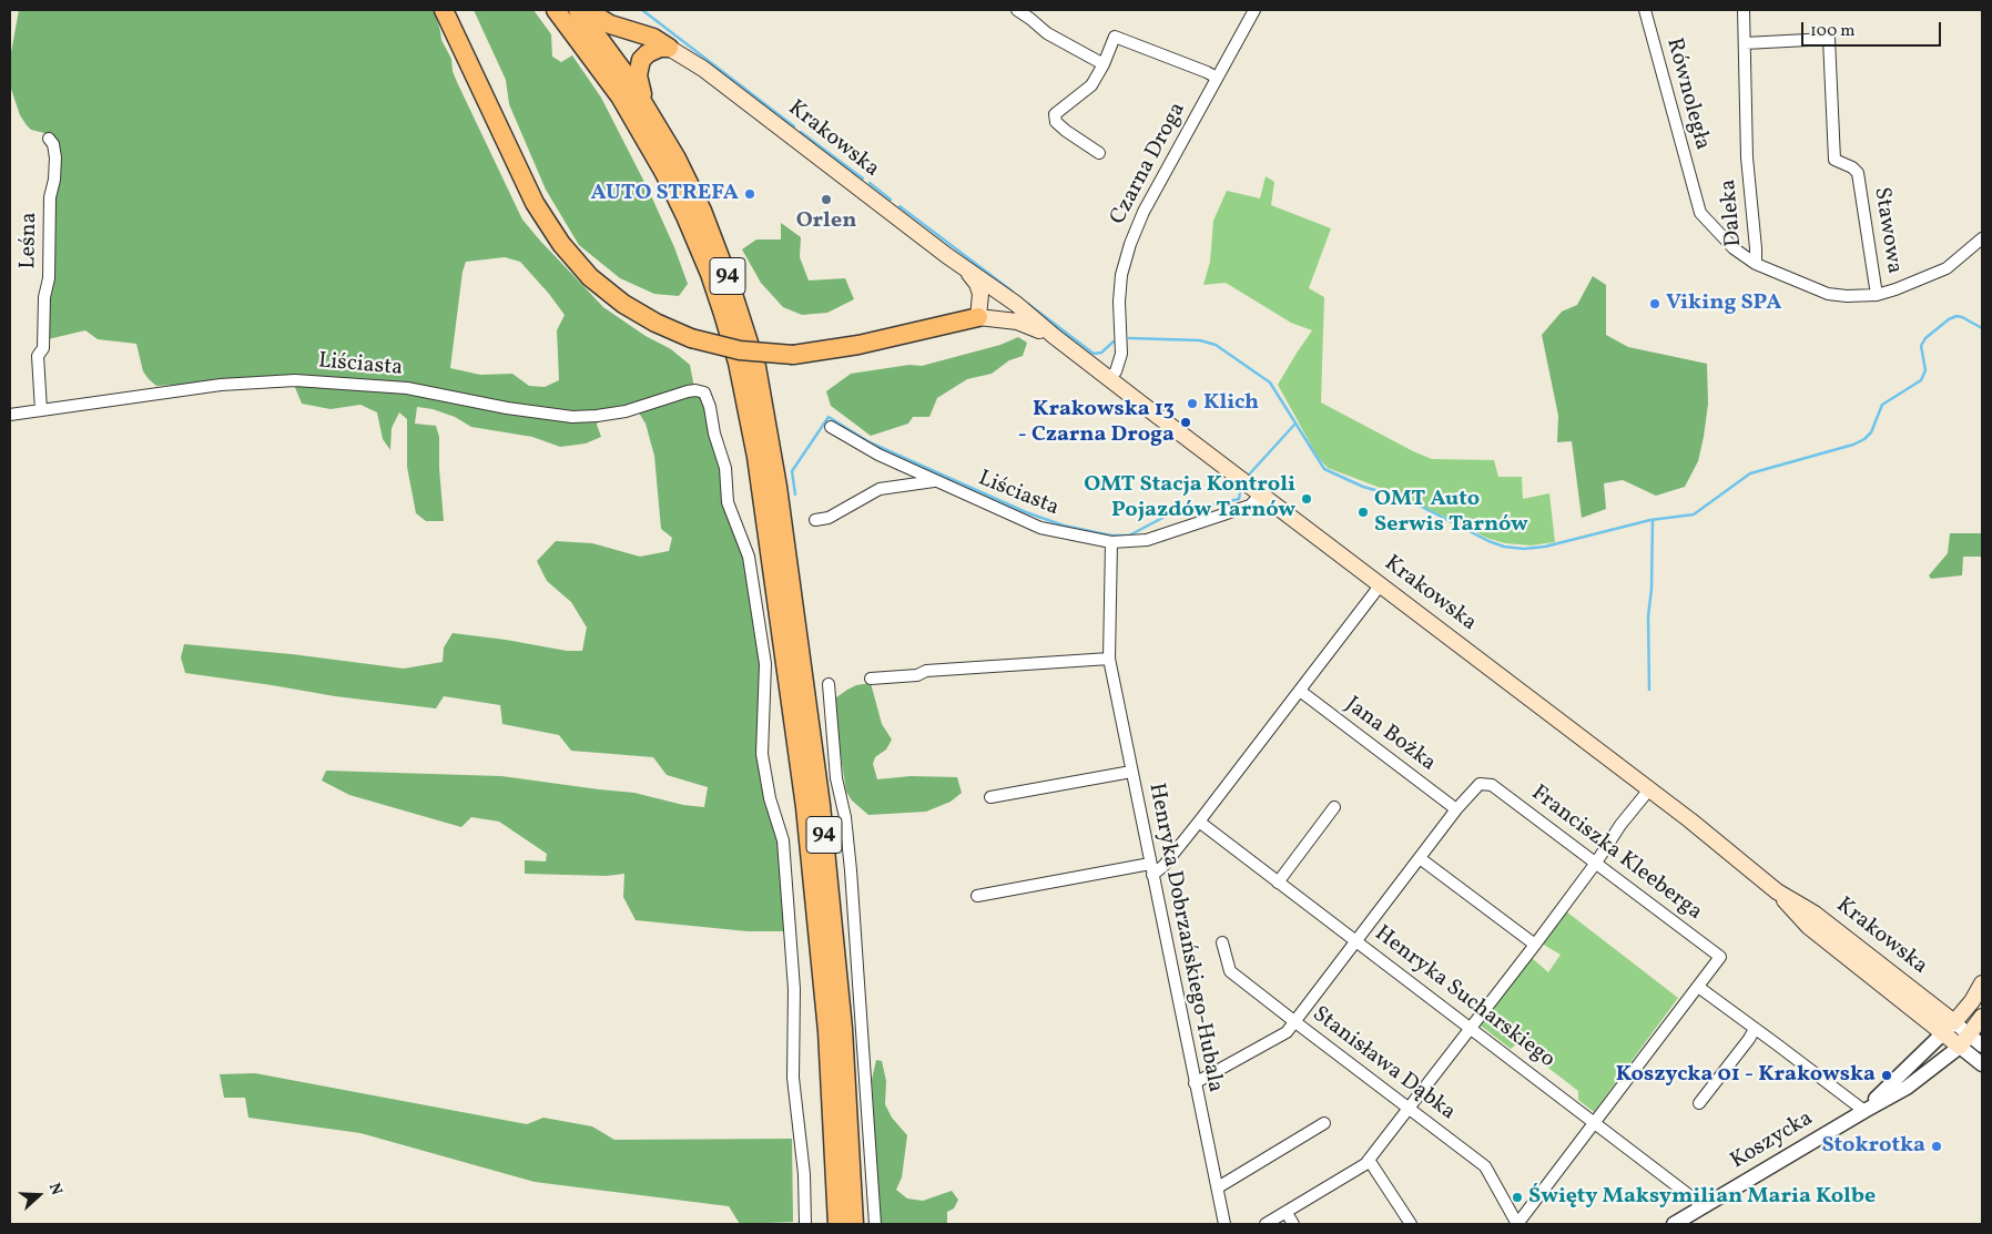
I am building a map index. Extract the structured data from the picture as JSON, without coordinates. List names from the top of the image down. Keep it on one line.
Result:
{"streets":{"main road":["Krakowska","94"],"street":["Równoległa","Czarna Droga","Daleka","Stawowa","Leśna","Liściasta","Jana Bożka","Franciszka Kleeberga","Henryka Dobrzańskiego-Hubala","Henryka Sucharskiego","Stanisława Dąbka","Koszycka"]},"crossings":[["Równoległa","Daleka"],["Krakowska","Czarna Droga"],["Krakowska","Liściasta"],["Krakowska","Koszycka"],["Daleka","Stawowa"],["Leśna","Liściasta"],["Liściasta","Henryka Dobrzańskiego-Hubala"],["Jana Bożka","Franciszka Kleeberga"],["Franciszka Kleeberga","Henryka Dobrzańskiego-Hubala"],["Franciszka Kleeberga","Henryka Sucharskiego"],["Franciszka Kleeberga","Stanisława Dąbka"],["Henryka Sucharskiego","Koszycka"]],"places":["AUTO STREFA","Orlen","Viking SPA","Klich","Krakowska 13 - Czarna Droga","OMT Stacja Kontroli Pojazdów Tarnów","OMT Auto Serwis Tarnów","Koszycka 01 - Krakowska","Stokrotka","Święty Maksymilian Maria Kolbe"],"scale_bar":"100 m","north":"right"}
